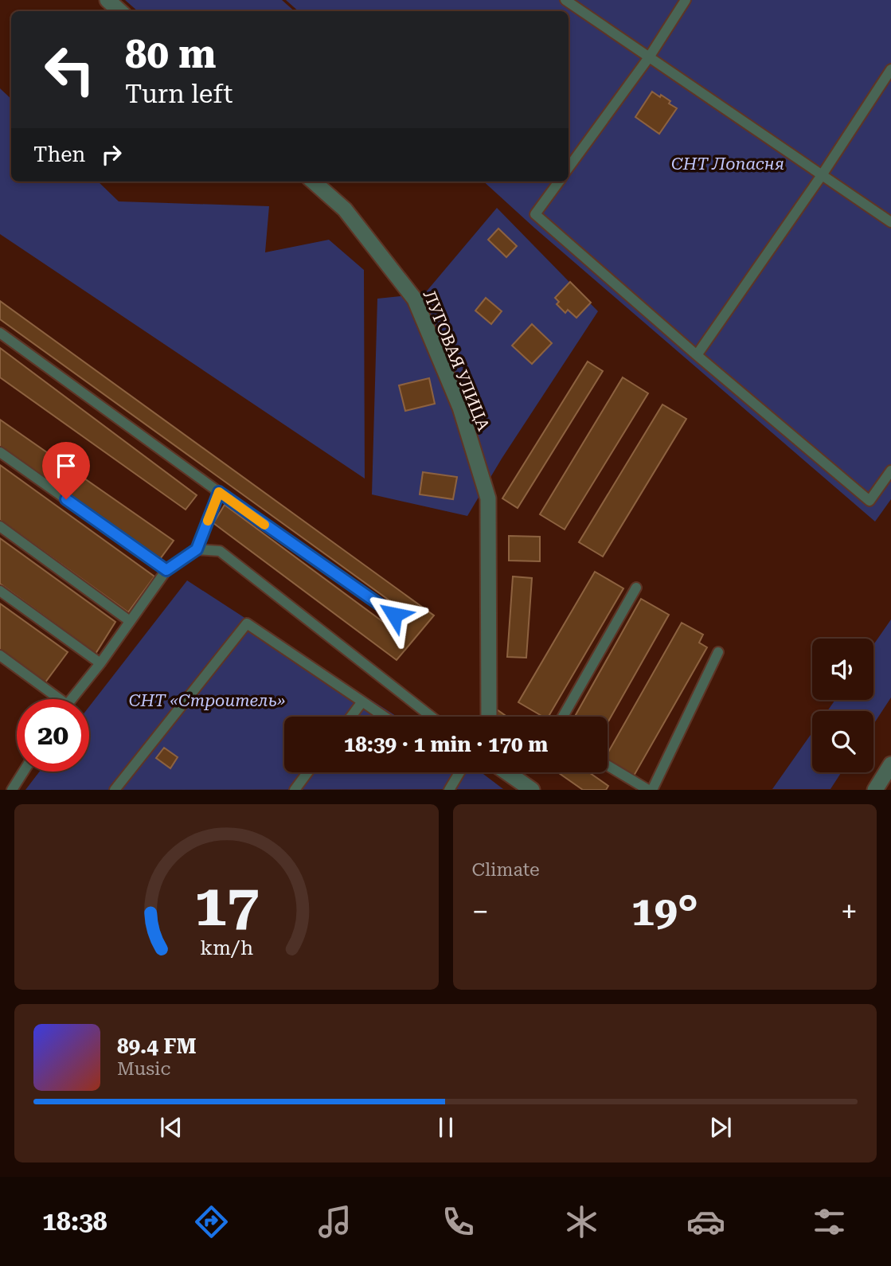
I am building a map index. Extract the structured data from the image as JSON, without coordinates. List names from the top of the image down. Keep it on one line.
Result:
{"streets":{"street":["ЛУГОВАЯ УЛИЦА"]},"parks":["СНТ Лопасня","СНТ «Строитель»"],"page":{"turn":["80 m","Turn left"],"then":"Then","limit":"20","trip":"18:39 · 1 min · 170 m","tile":"Climate","heat":["−","19°","+"],"song":["89.4 FM","Music"],"tabs":"18:38","gauge":["17","km/h"]}}
